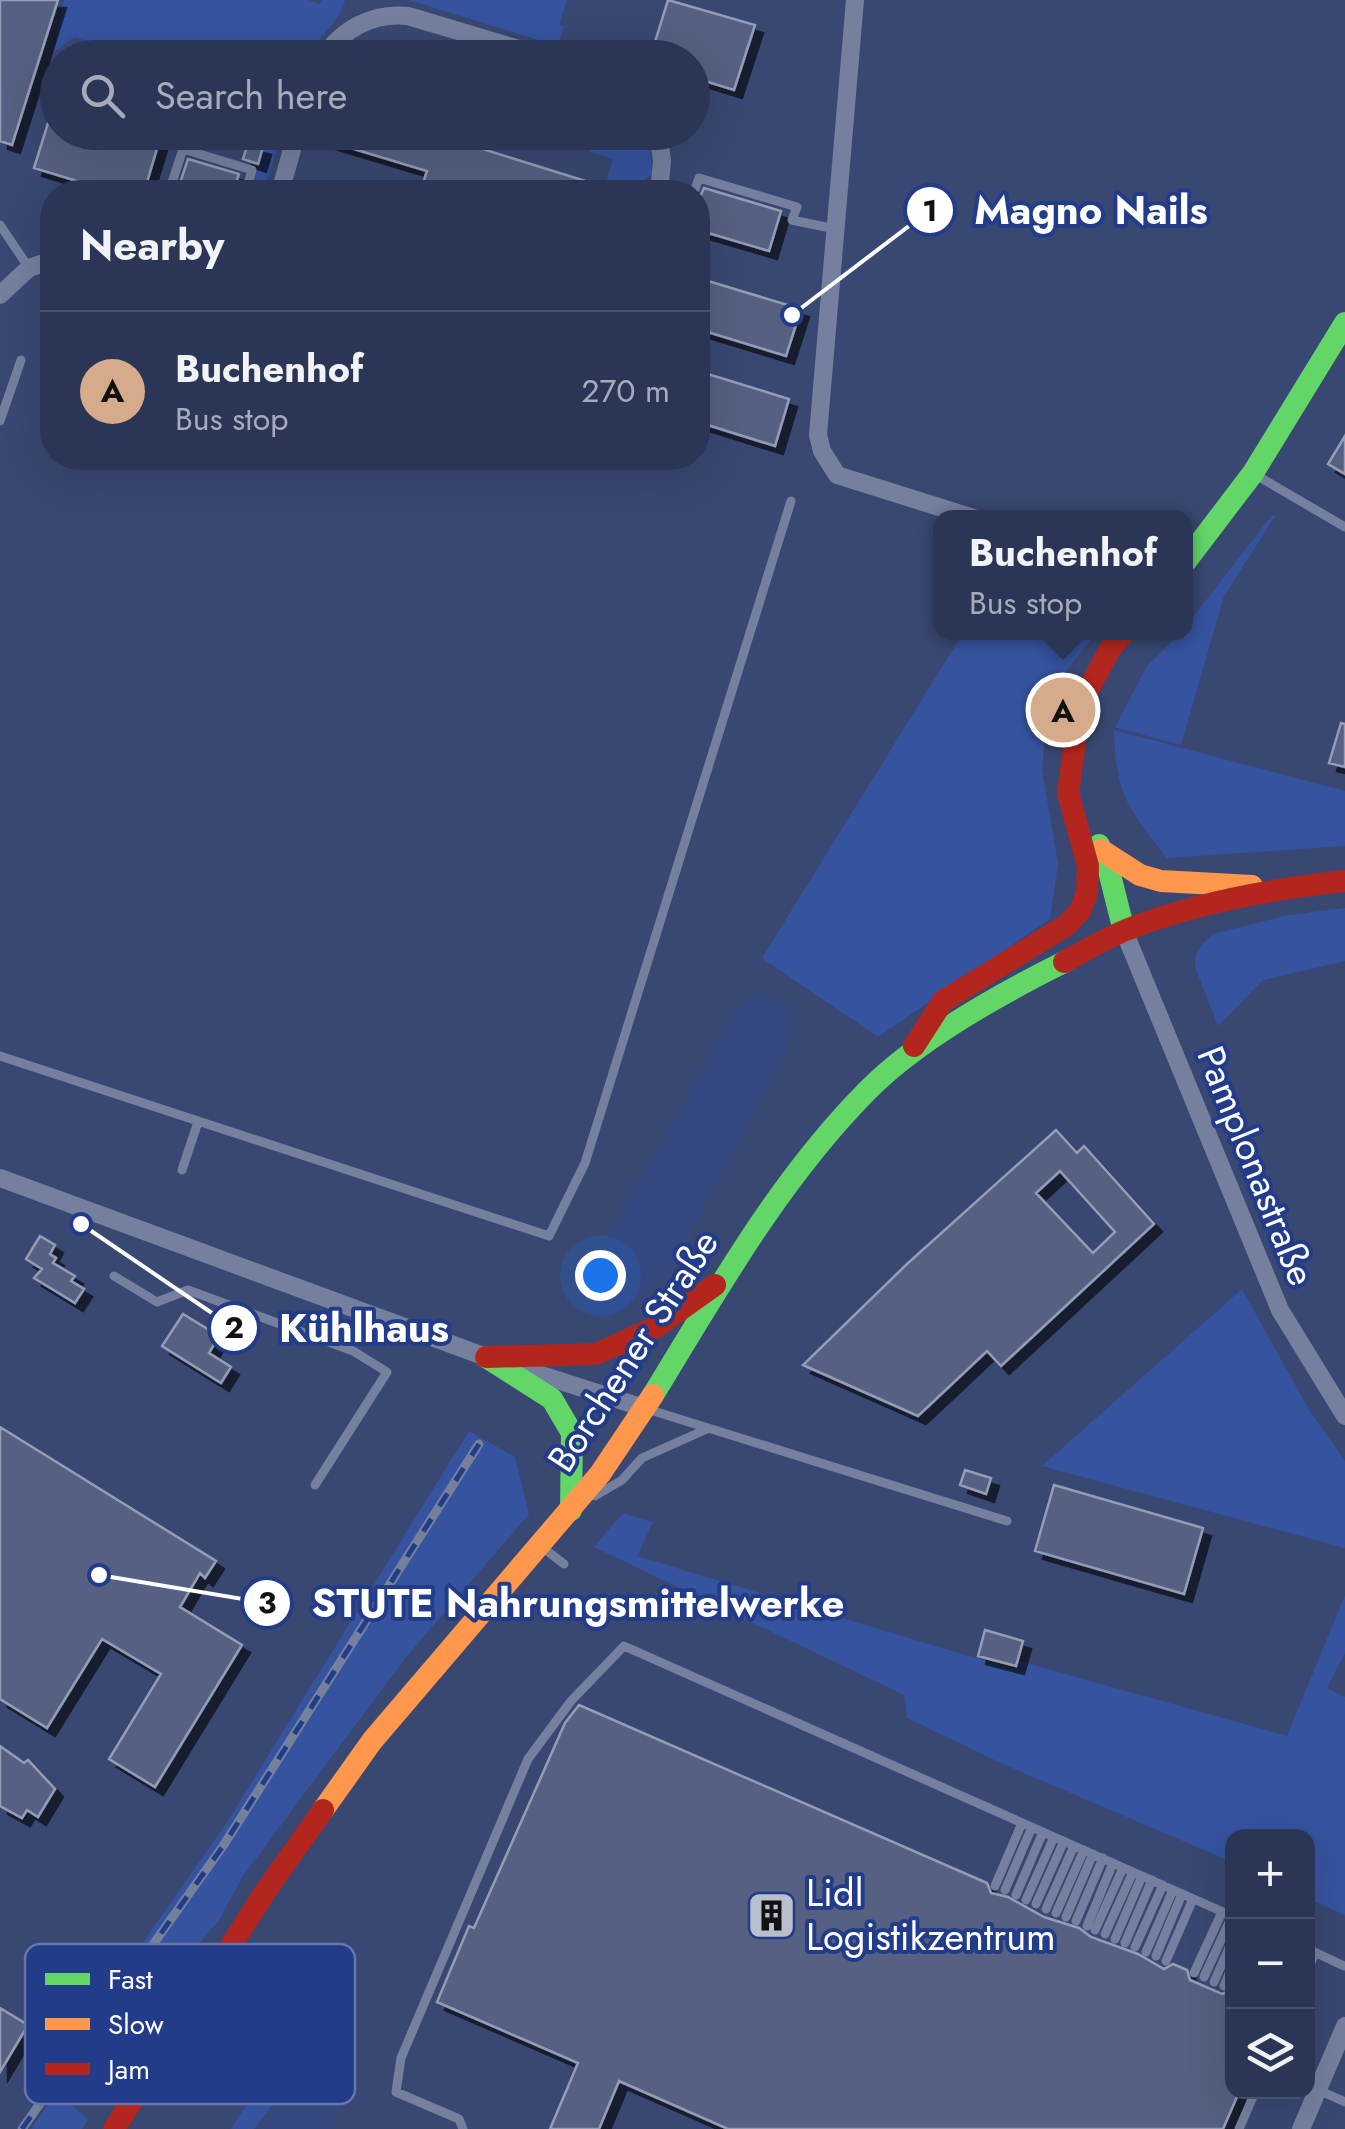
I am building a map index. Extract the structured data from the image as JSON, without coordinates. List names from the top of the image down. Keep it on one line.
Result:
{"streets":{"main road":["Borchener Straße"],"street":["Pamplonastraße"]},"crossings":[["Pamplonastraße","Borchener Straße"]],"places":{"other":["Magno Nails","Kühlhaus","STUTE Nahrungsmittelwerke"],"building":["Lidl Logistikzentrum"]},"legend":["Fast","Slow","Jam"],"page":{"search":"Search here","heading":"Nearby","list":[{"mark":"A","name":"Buchenhof","note":"Bus stop","value":"270 m"}],"popup":["Buchenhof","Bus stop"],"pins":"A","map_buttons":["+","−"]}}
